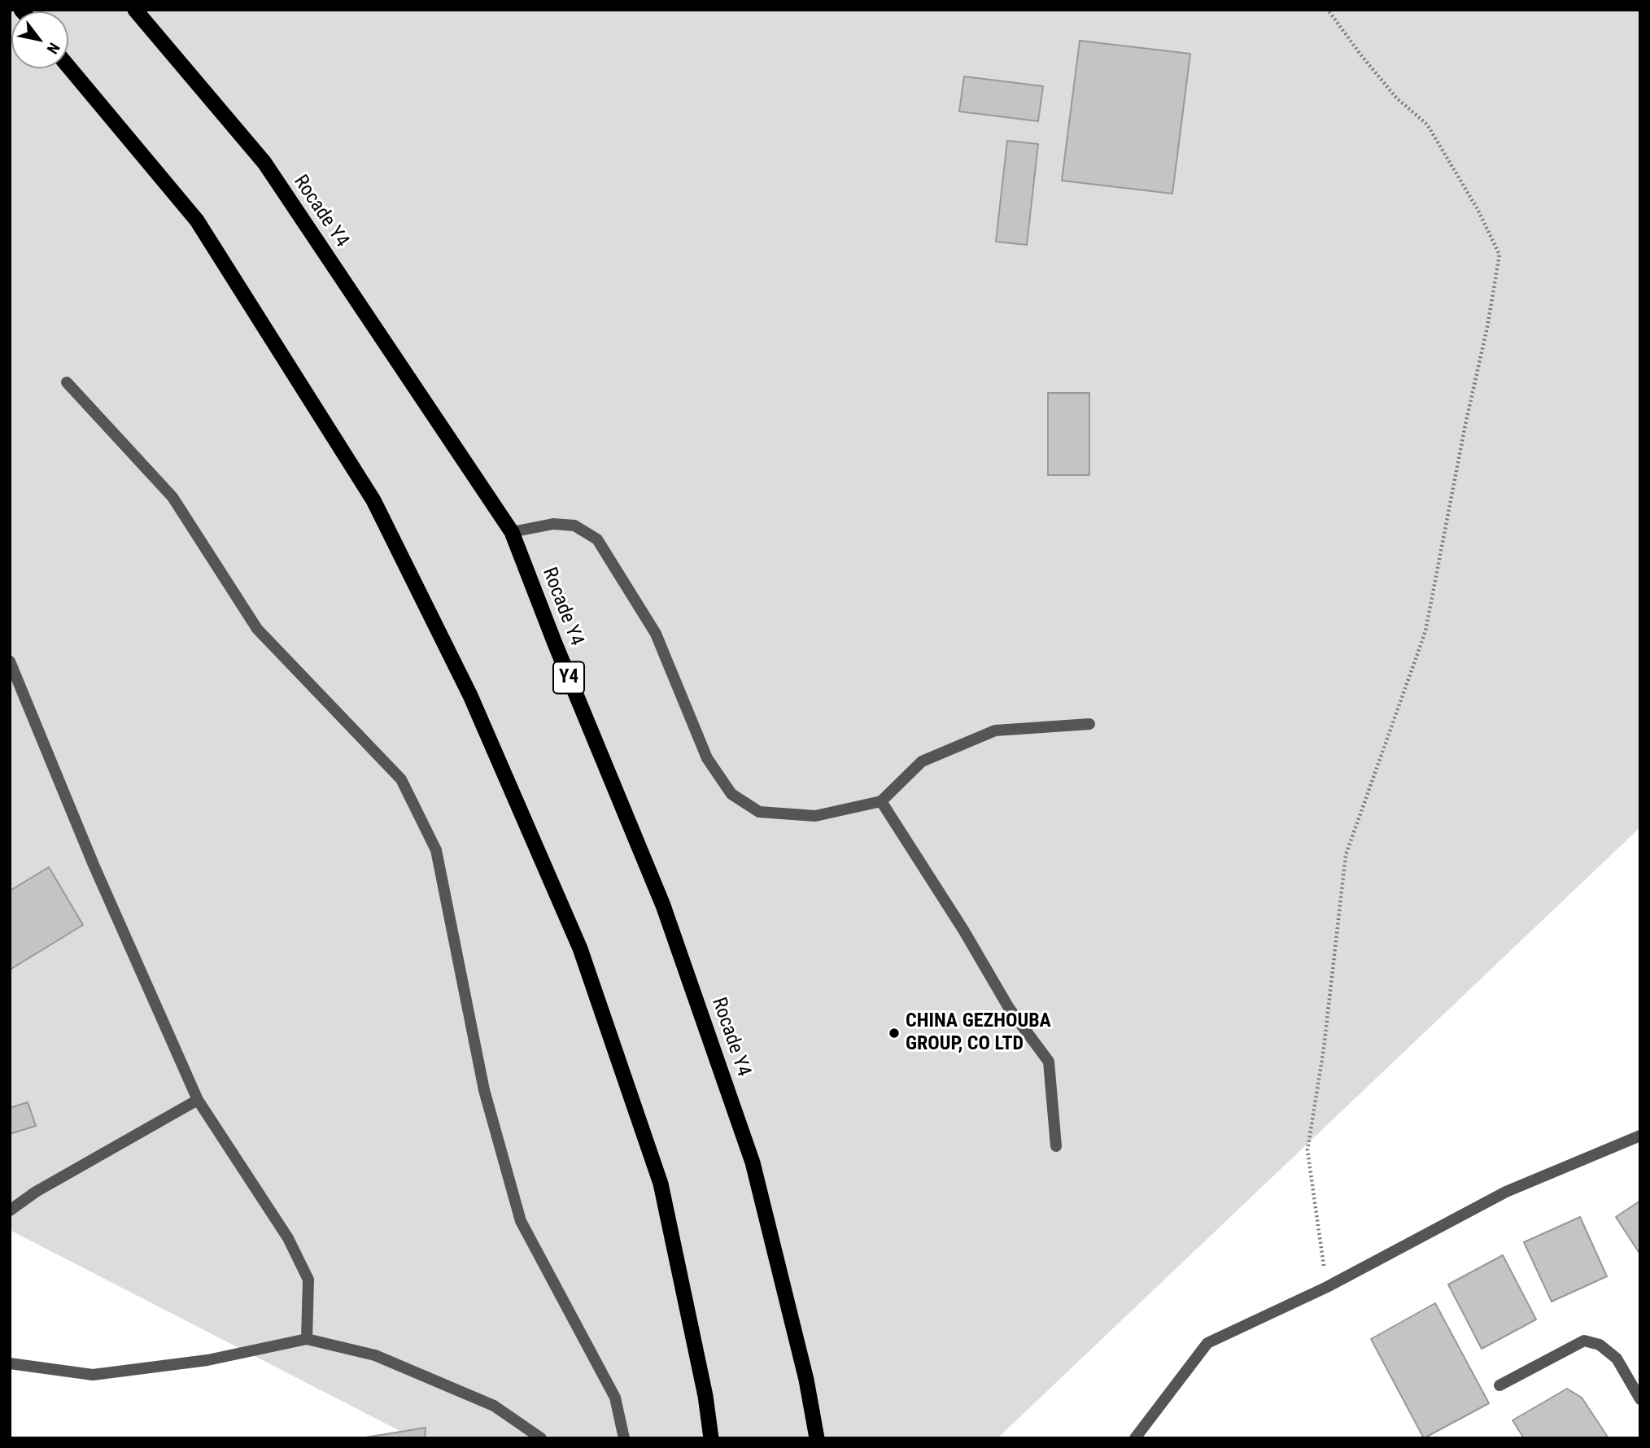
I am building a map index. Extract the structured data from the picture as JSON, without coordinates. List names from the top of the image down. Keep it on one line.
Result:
{"streets":{"highway":["Rocade Y4","Y4"]},"places":["CHINA GEZHOUBA GROUP, CO LTD"],"north":"bottom right"}
